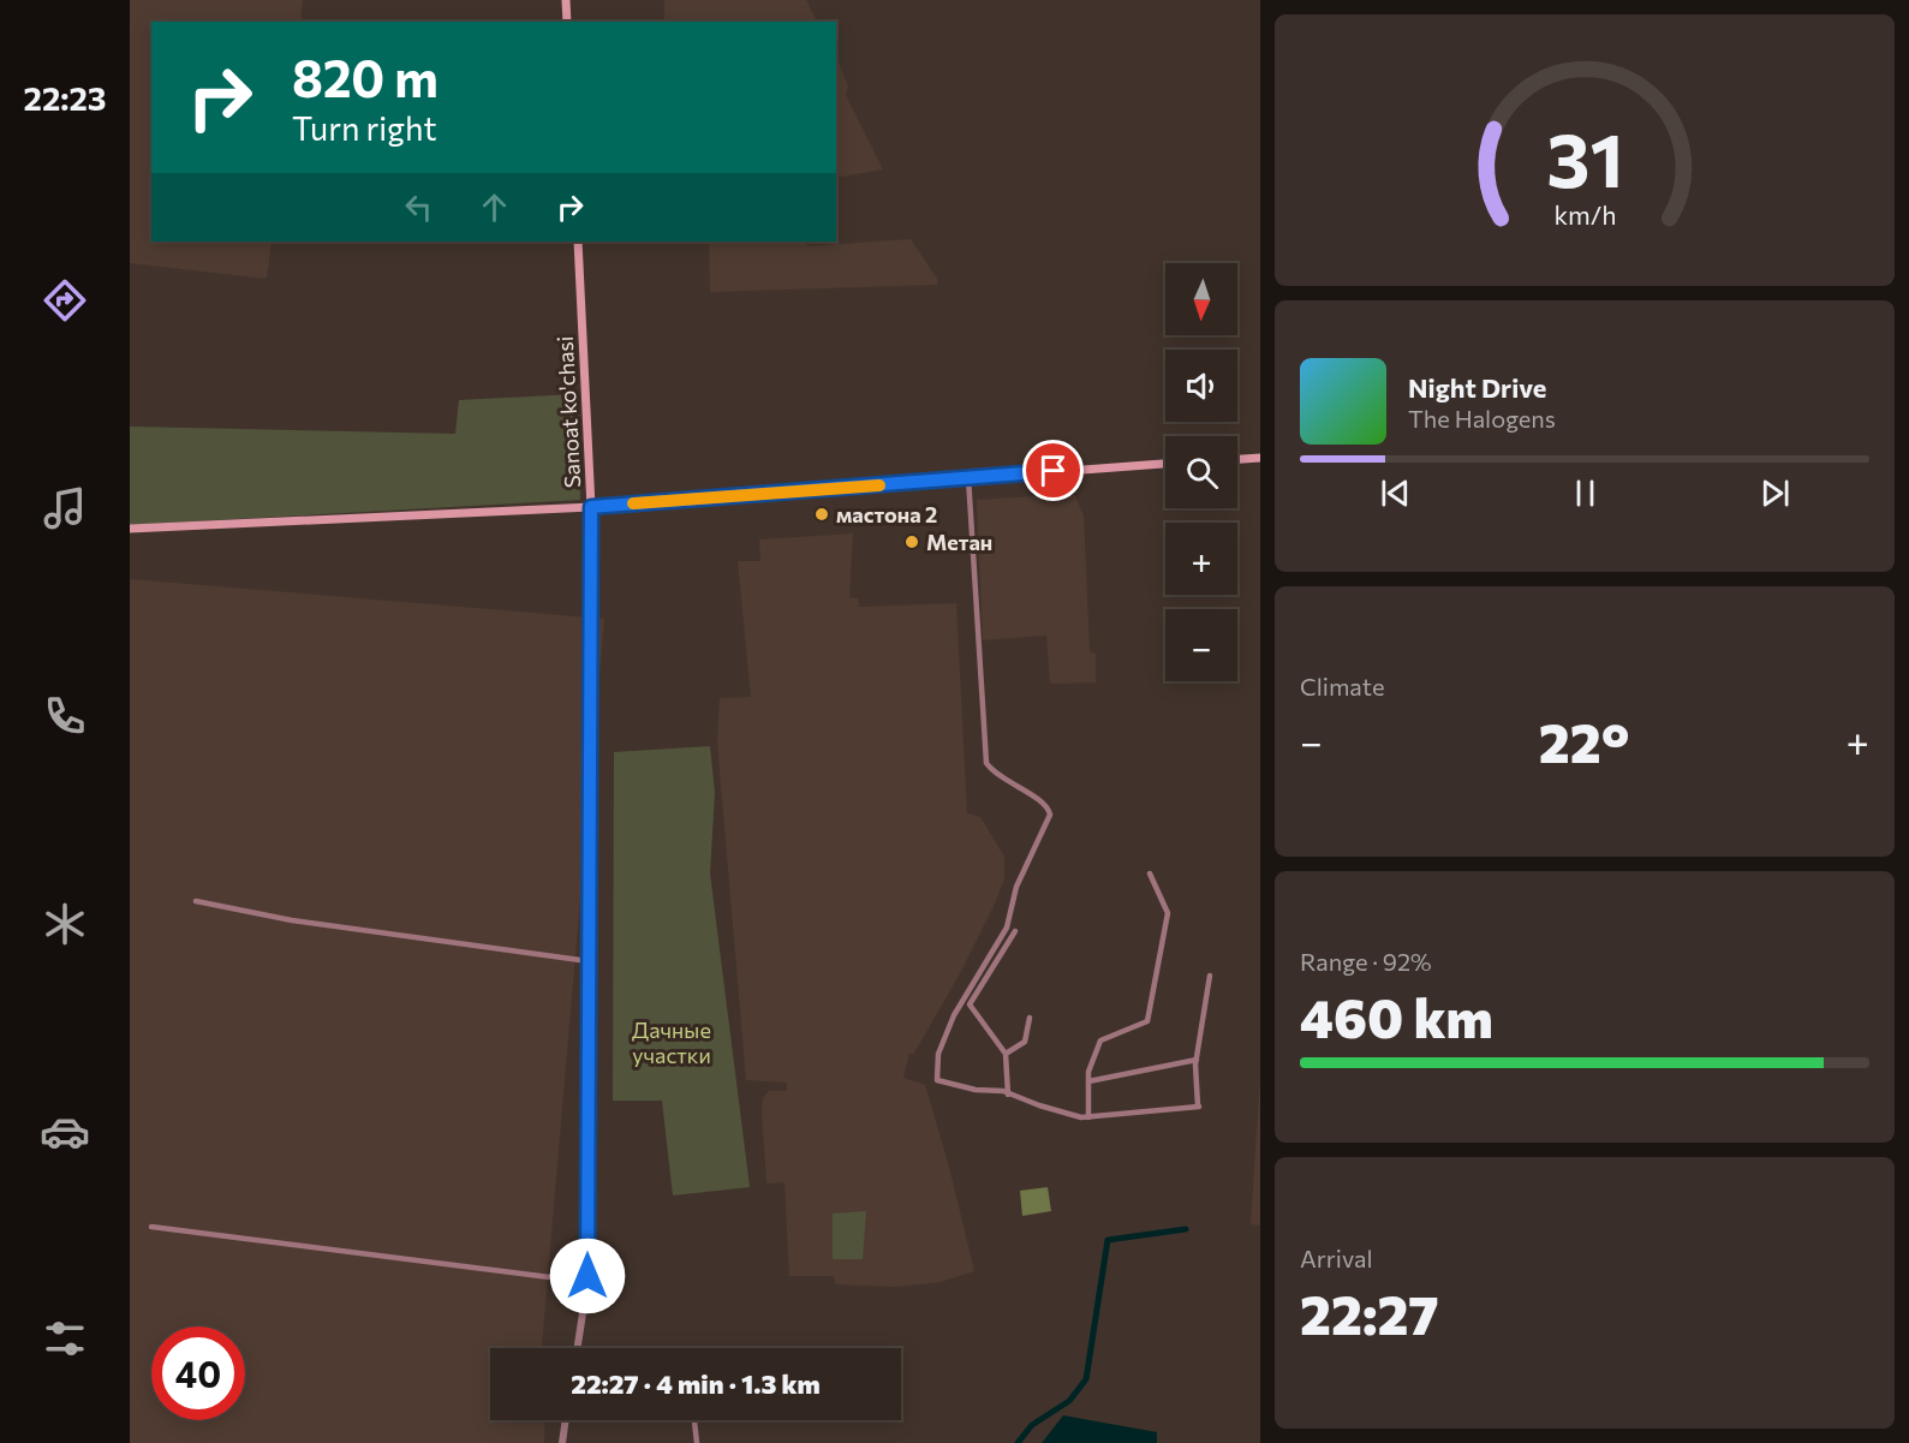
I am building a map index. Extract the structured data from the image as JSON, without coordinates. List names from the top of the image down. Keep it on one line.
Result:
{"streets":{"main road":["Sanoat ko'chasi"]},"parks":["Дачные участки"],"places":["мастона 2","Метан"],"north":"bottom","page":{"tabs":"22:23","turn":["820 m","Turn right"],"map_buttons":["+","−"],"song":["Night Drive","The Halogens"],"tile":["Climate",["Range · 92%","460 km"],["Arrival","22:27"]],"heat":["−","22°","+"],"limit":"40","trip":"22:27 · 4 min · 1.3 km","gauge":["31","km/h"]}}
